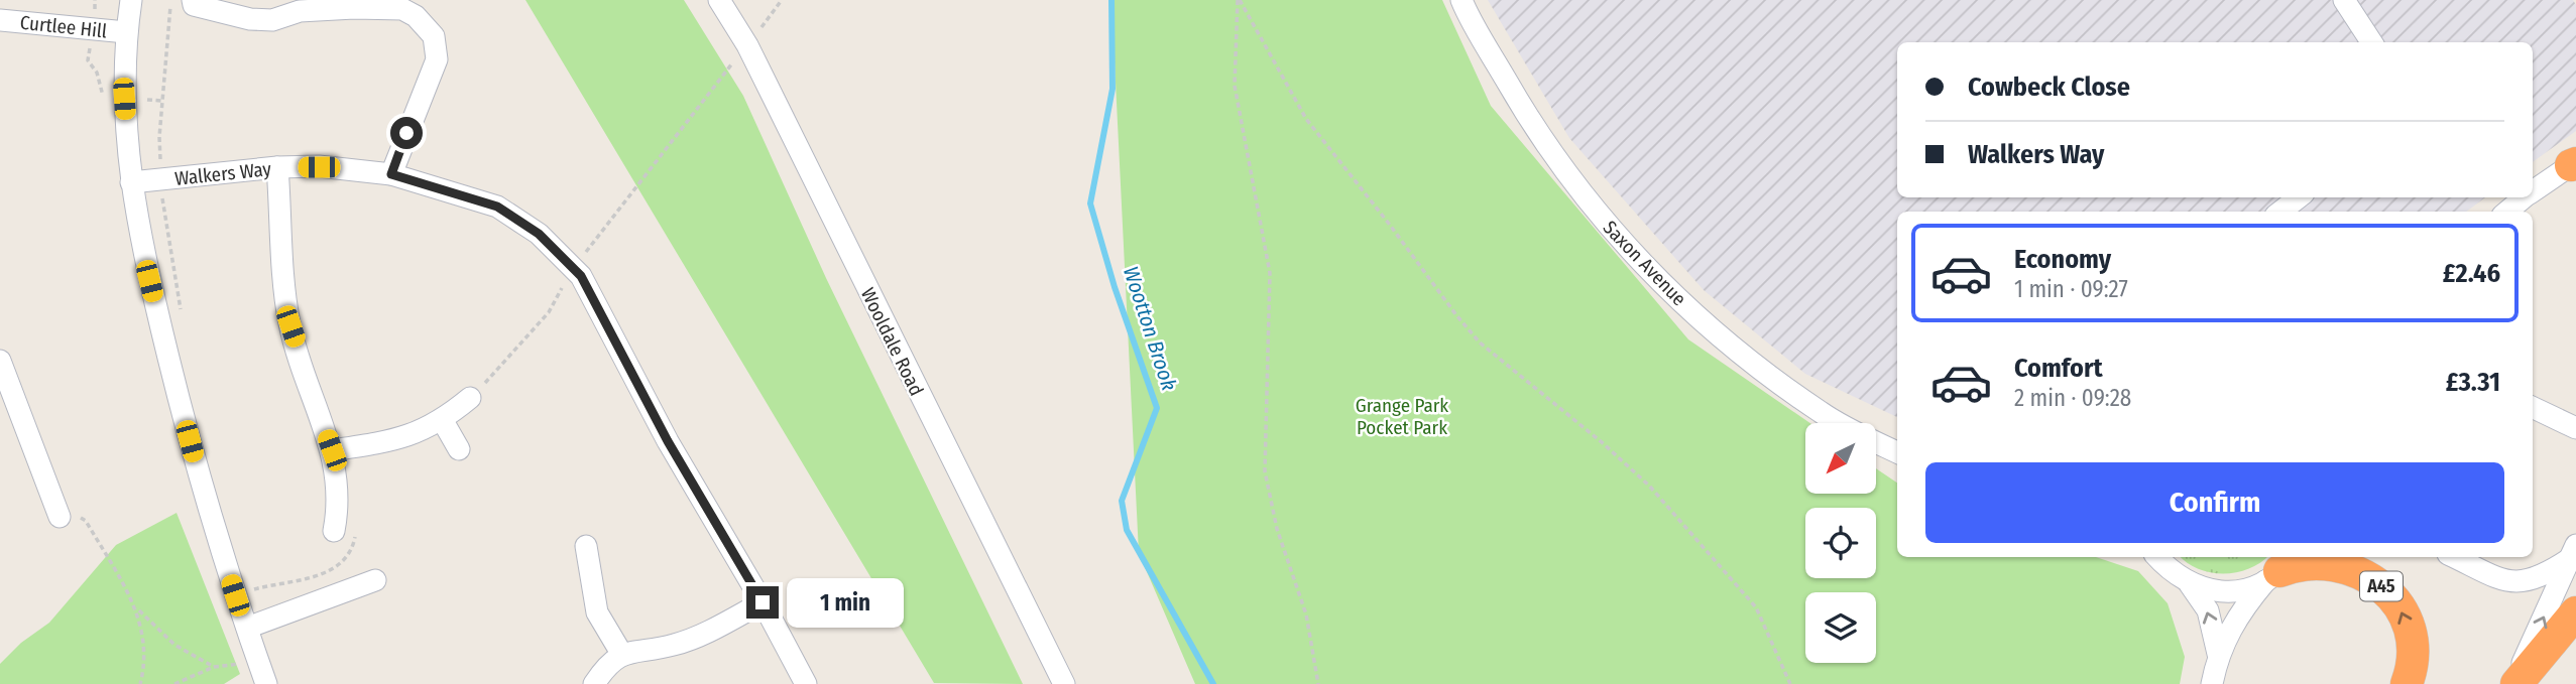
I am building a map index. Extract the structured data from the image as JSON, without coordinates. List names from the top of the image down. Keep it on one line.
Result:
{"streets":{"highway":["A45"],"street":["Curtlee Hill","Walkers Way","Saxon Avenue","Wooldale Road"]},"water":["Wootton Brook"],"parks":["Grange Park Pocket Park"],"north":"bottom left","page":{"banner":["Cowbeck Close","Walkers Way"],"list":[{"name":"Economy","note":"1 min · 09:27","value":"£2.46"},{"name":"Comfort","note":"2 min · 09:28","value":"£3.31"}],"buttons":"Confirm","bubble":"1 min"}}
